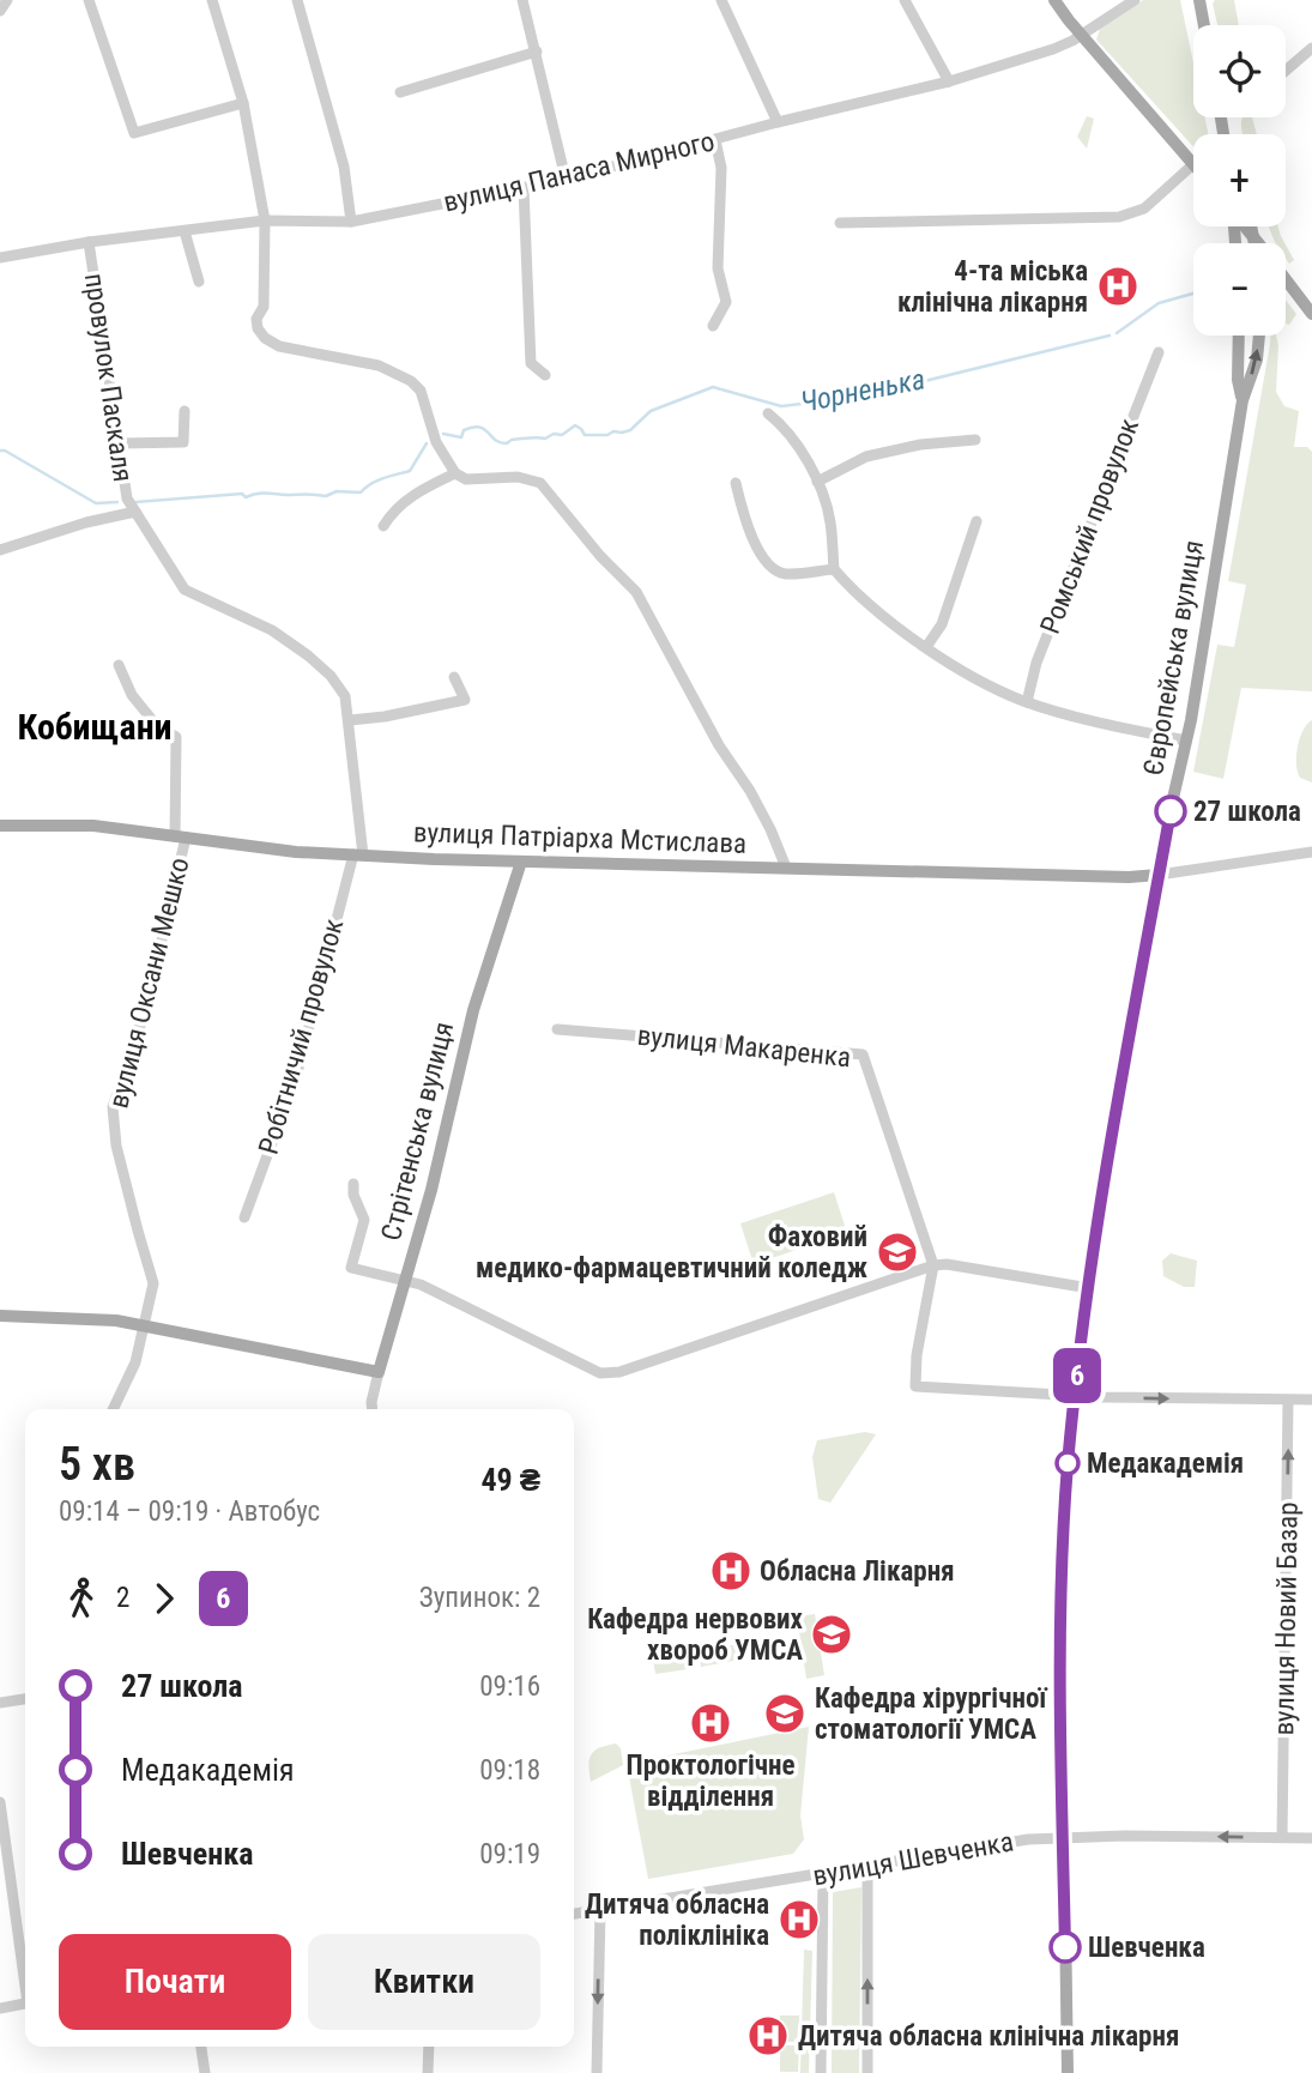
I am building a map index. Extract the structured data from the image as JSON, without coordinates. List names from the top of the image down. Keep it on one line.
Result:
{"streets":{"main road":["Європейська вулиця","вулиця Патріарха Мстислава","Стрітенська вулиця"],"street":["вулиця Панаса Мирного","провулок Паскаля","Ромський провулок","вулиця Оксани Мешко","Робітничий провулок","вулиця Макаренка","вулиця Новий Базар","вулиця Шевченка"]},"crossings":[["вулиця Панаса Мирного","провулок Паскаля"],["провулок Паскаля","вулиця Патріарха Мстислава"],["провулок Паскаля","Робітничий провулок"],["Європейська вулиця","вулиця Патріарха Мстислава"],["Європейська вулиця","вулиця Шевченка"],["вулиця Патріарха Мстислава","вулиця Оксани Мешко"],["вулиця Патріарха Мстислава","Робітничий провулок"],["вулиця Патріарха Мстислава","Стрітенська вулиця"],["вулиця Новий Базар","вулиця Шевченка"]],"one_way":["вулиця Новий Базар"],"districts":["Кобищани"],"water":["Чорненька"],"places":{"hospital":["4-та міська клінічна лікарня","Обласна Лікарня","Проктологічне відділення","Дитяча обласна поліклініка","Дитяча обласна клінічна лікарня"],"other":["27 школа","Медакадемія","Шевченка"],"school or university":["Фаховий медико-фармацевтичний коледж","Кафедра нервових хвороб УМСА","Кафедра хірургічної стоматології УМСА"]},"lines":["bus line 6"],"page":{"on_map":"6","map_buttons":["+","−"],"heading":["5 хв","09:14 – 09:19 · Автобус","49 ₴"],"legs":["2","6","Зупинок: 2"],"list":[{"name":"27 школа","value":"09:16"},{"name":"Медакадемія","value":"09:18"},{"name":"Шевченка","value":"09:19"}],"buttons":["Почати","Квитки"]}}
